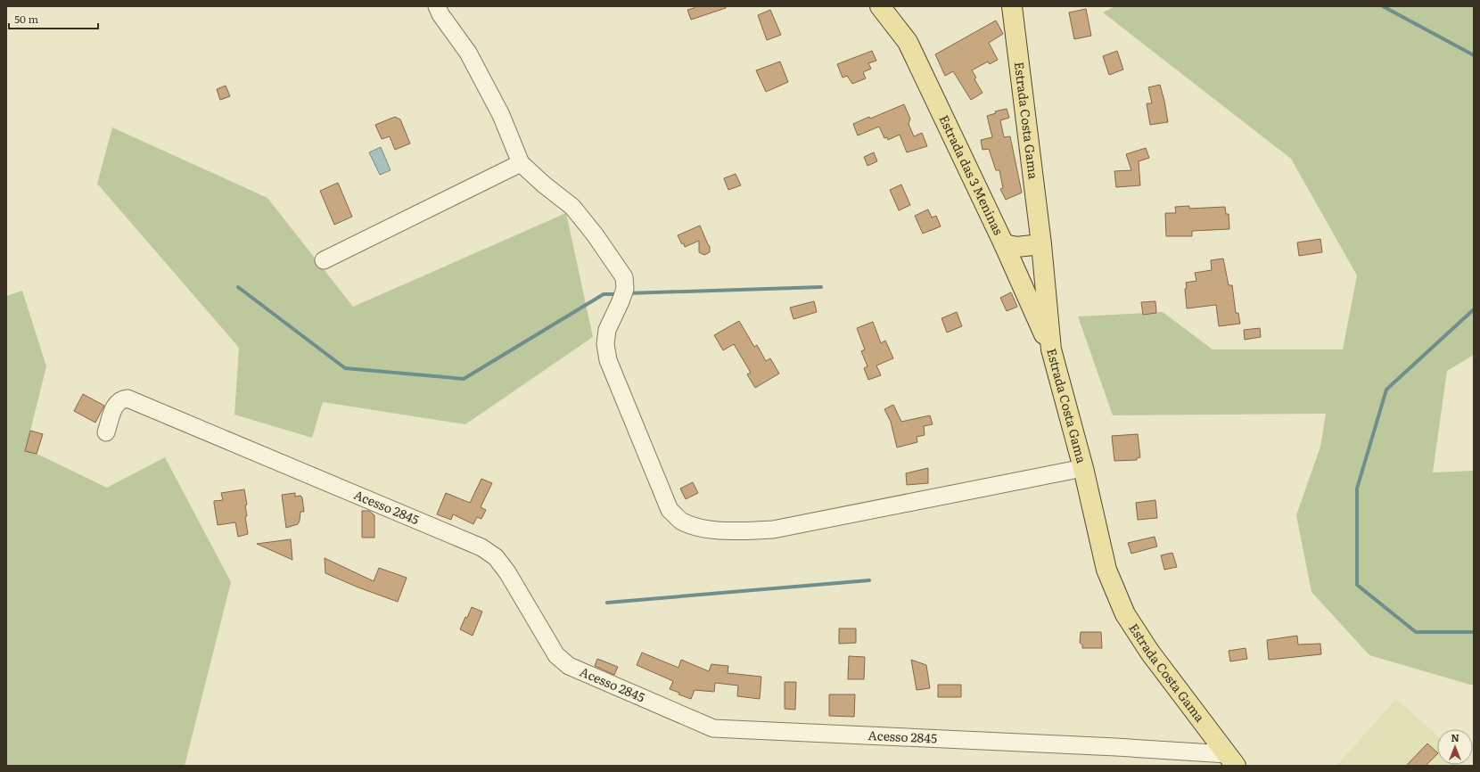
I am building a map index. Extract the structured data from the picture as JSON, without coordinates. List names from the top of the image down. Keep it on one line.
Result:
{"streets":{"main road":["Estrada Costa Gama","Estrada das 3 Meninas"],"street":["Acesso 2845"]},"crossings":[["Estrada Costa Gama","Estrada das 3 Meninas"],["Estrada Costa Gama","Acesso 2845"]],"scale_bar":"50 m","north":"top"}
